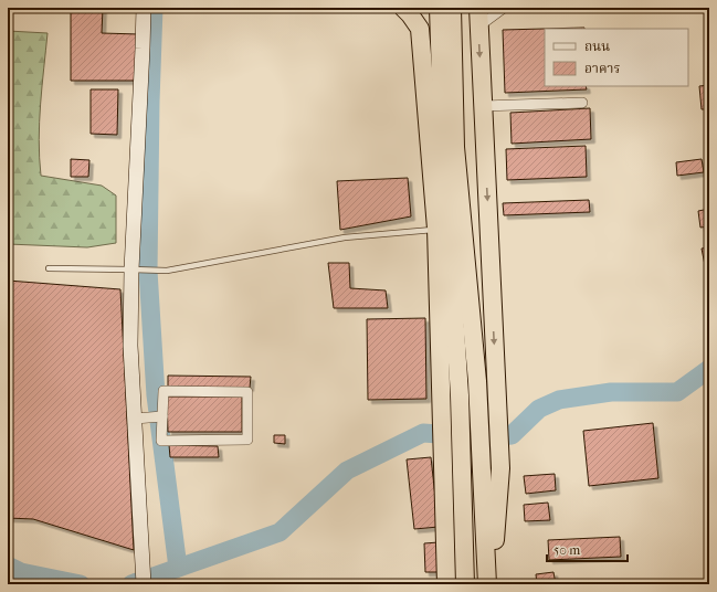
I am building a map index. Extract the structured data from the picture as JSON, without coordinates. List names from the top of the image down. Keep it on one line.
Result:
{"legend":["ถนน","อาคาร"],"scale_bar":"50 m"}
